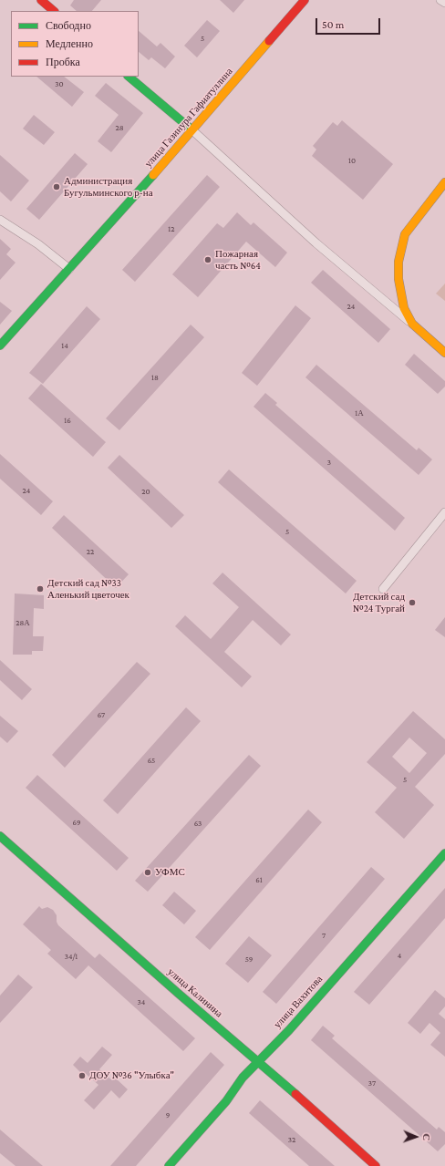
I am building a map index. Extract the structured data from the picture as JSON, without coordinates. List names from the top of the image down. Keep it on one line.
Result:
{"streets":{"street":["улица Газинура Гафиатуллина","улица Калинина","улица Вахитова"]},"crossings":[["улица Калинина","улица Вахитова"]],"places":["Администрация Бугульминского р-на","Пожарная часть №64","Детский сад №33 Аленький цветочек","Детский сад №24 Тургай","УФМС","ДОУ №36 \"Улыбка\""],"house_numbers":["5","30","28","10","12","24","14","18","1А","16","3","24","20","5","22","28А","67","65","5","69","63","61","7","4","34/1","59","34","37","9","32"],"legend":["Свободно","Медленно","Пробка"],"scale_bar":"50 m","north":"right"}
